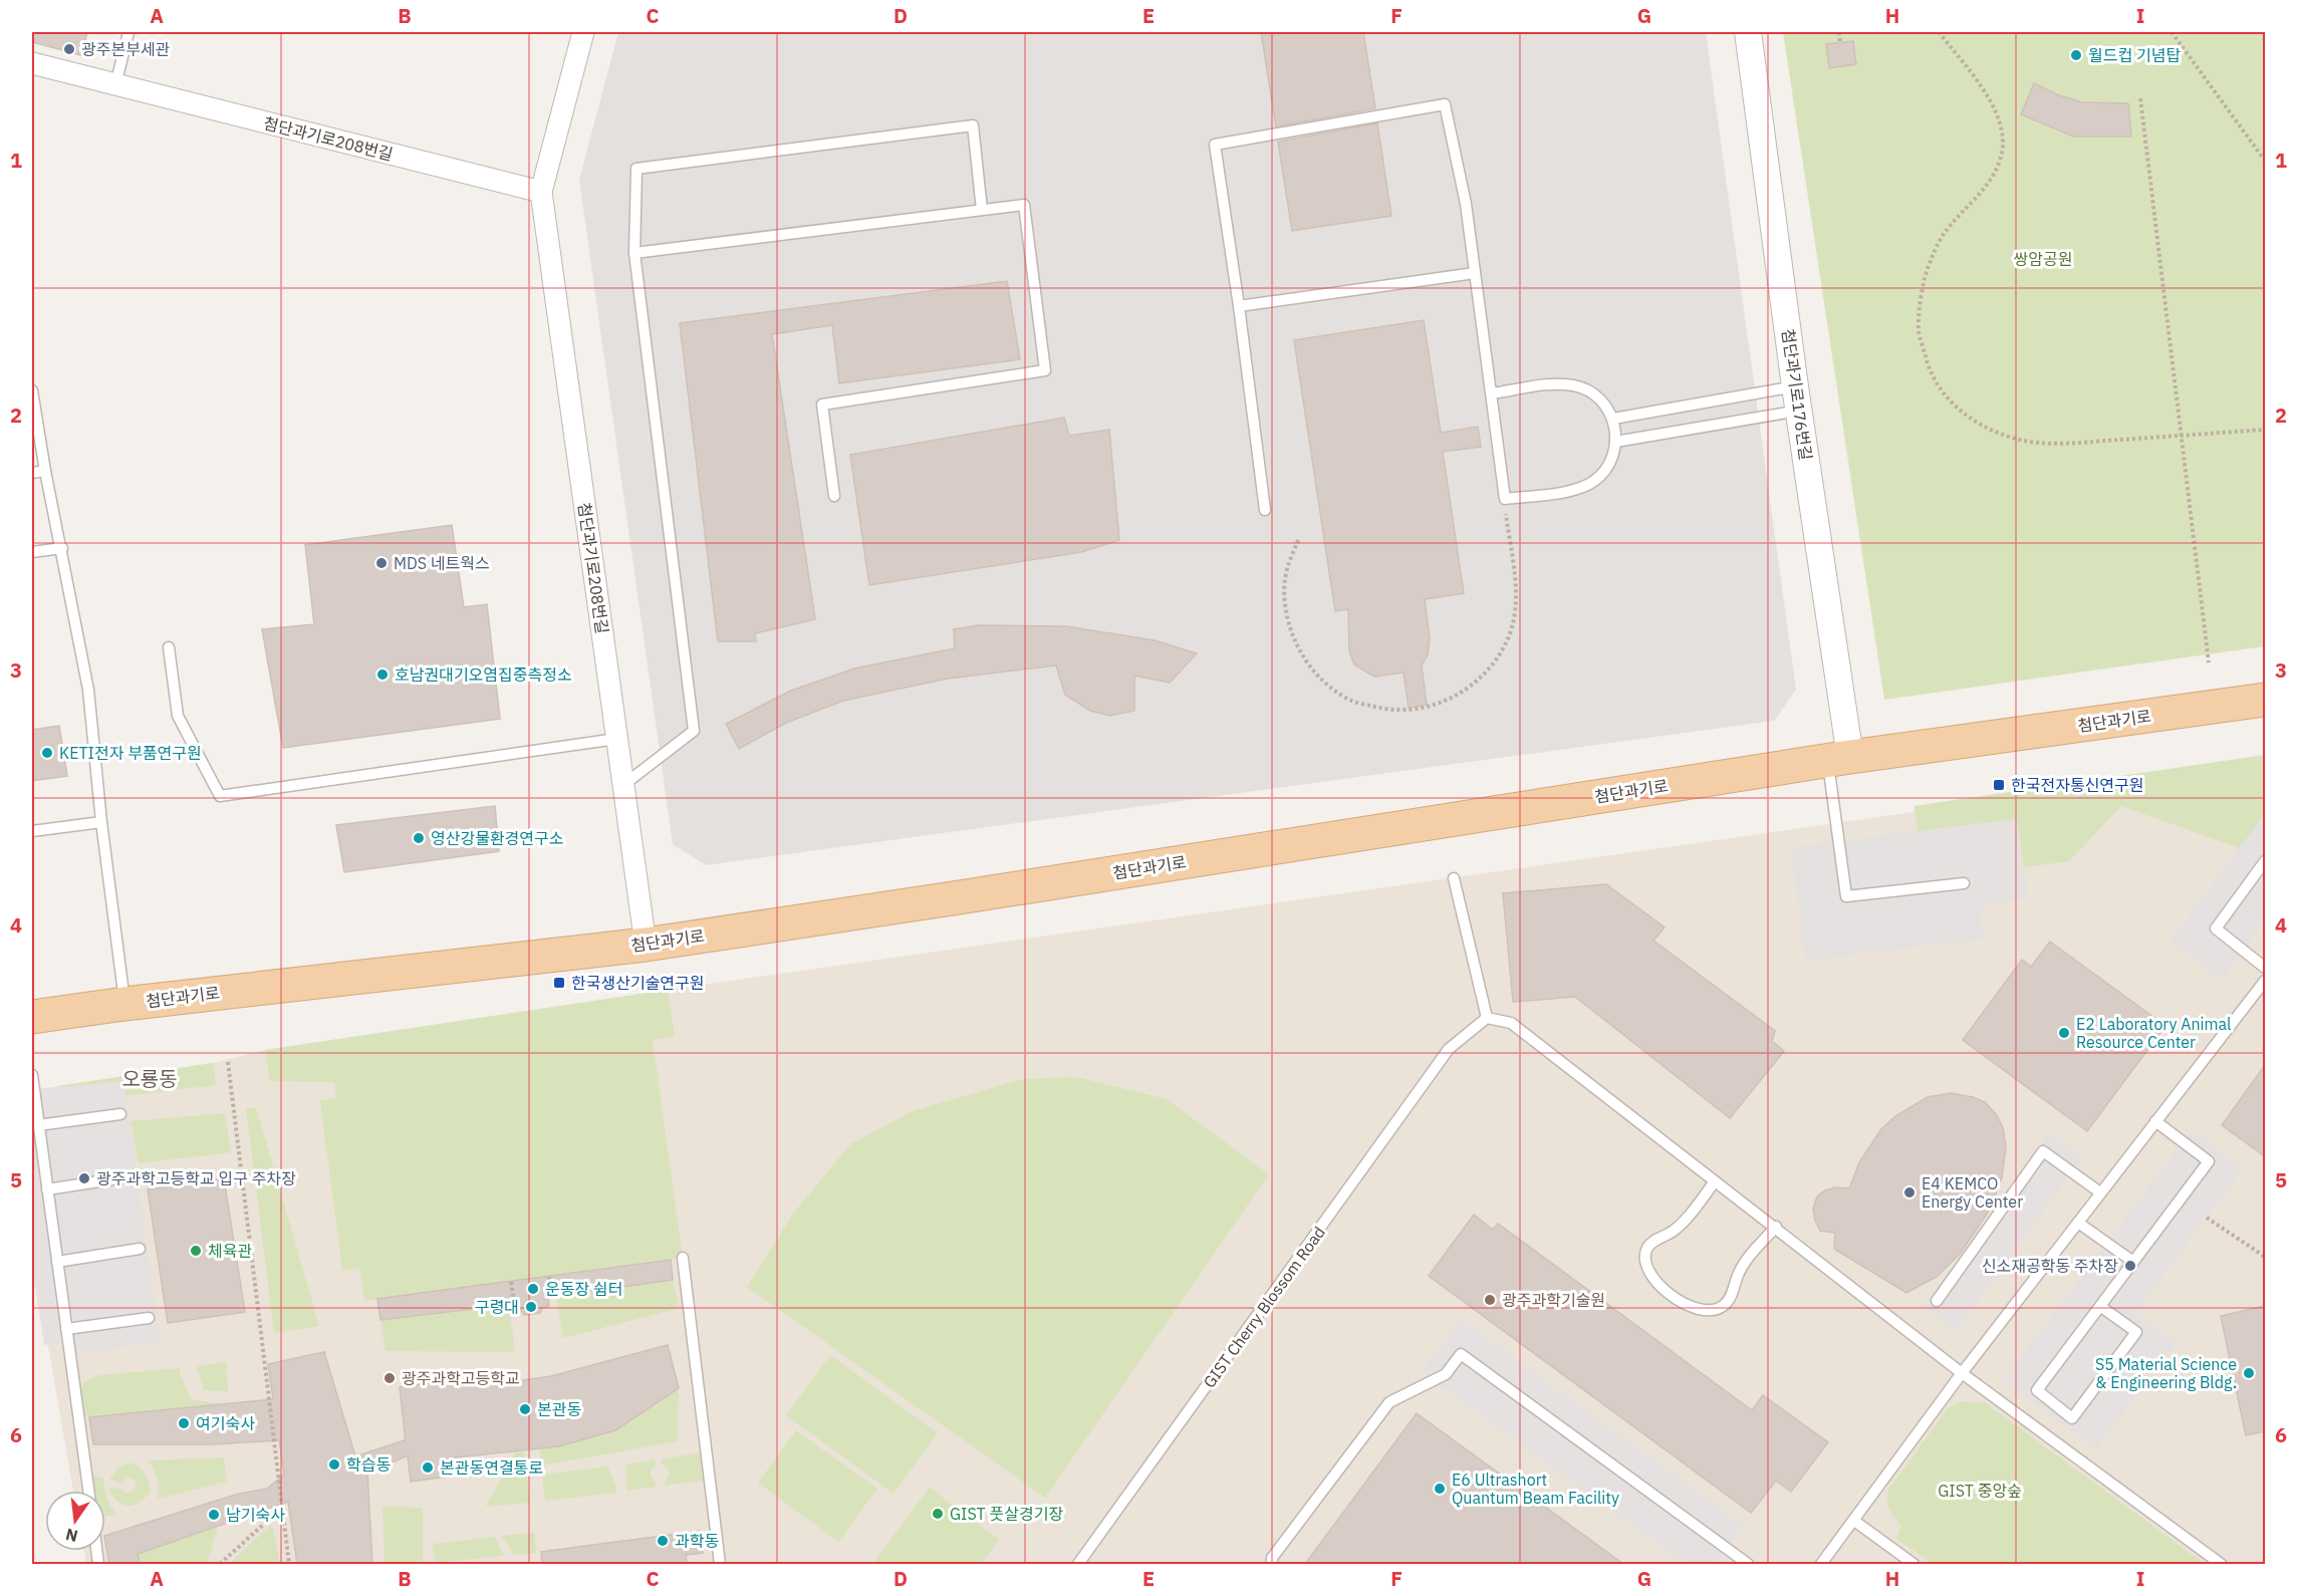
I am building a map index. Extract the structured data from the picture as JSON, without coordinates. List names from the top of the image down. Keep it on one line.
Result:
{"streets":{"main road":["첨단과기로"],"street":["첨단과기로208번길","첨단과기로176번길"],"lane":["GIST Cherry Blossom Road"]},"crossings":[["첨단과기로208번길","첨단과기로"],["첨단과기로176번길","첨단과기로"]],"districts":["오룡동"],"parks":["쌍암공원","GIST 중앙숲"],"places":{"other":["광주본부세관","월드컵 기념탑","MDS 네트웍스","호남권대기오염집중측정소","KETI전자 부품연구원","영산강물환경연구소","E2 Laboratory Animal Resource Center","광주과학고등학교 입구 주차장","E4 KEMCO Energy Center","체육관","신소재공학동 주차장","운동장 쉼터","광주과학기술원","구령대","S5 Material Science & Engineering Bldg.","광주과학고등학교","본관동","여기숙사","학습동","본관동연결통로","E6 Ultrashort Quantum Beam Facility","GIST 풋살경기장","남기숙사","과학동"],"transit":["한국전자통신연구원","한국생산기술연구원"]},"north":"bottom","grid":{"columns":["A","B","C","D","E","F","G","H","I"],"rows":["1","2","3","4","5","6"]}}
